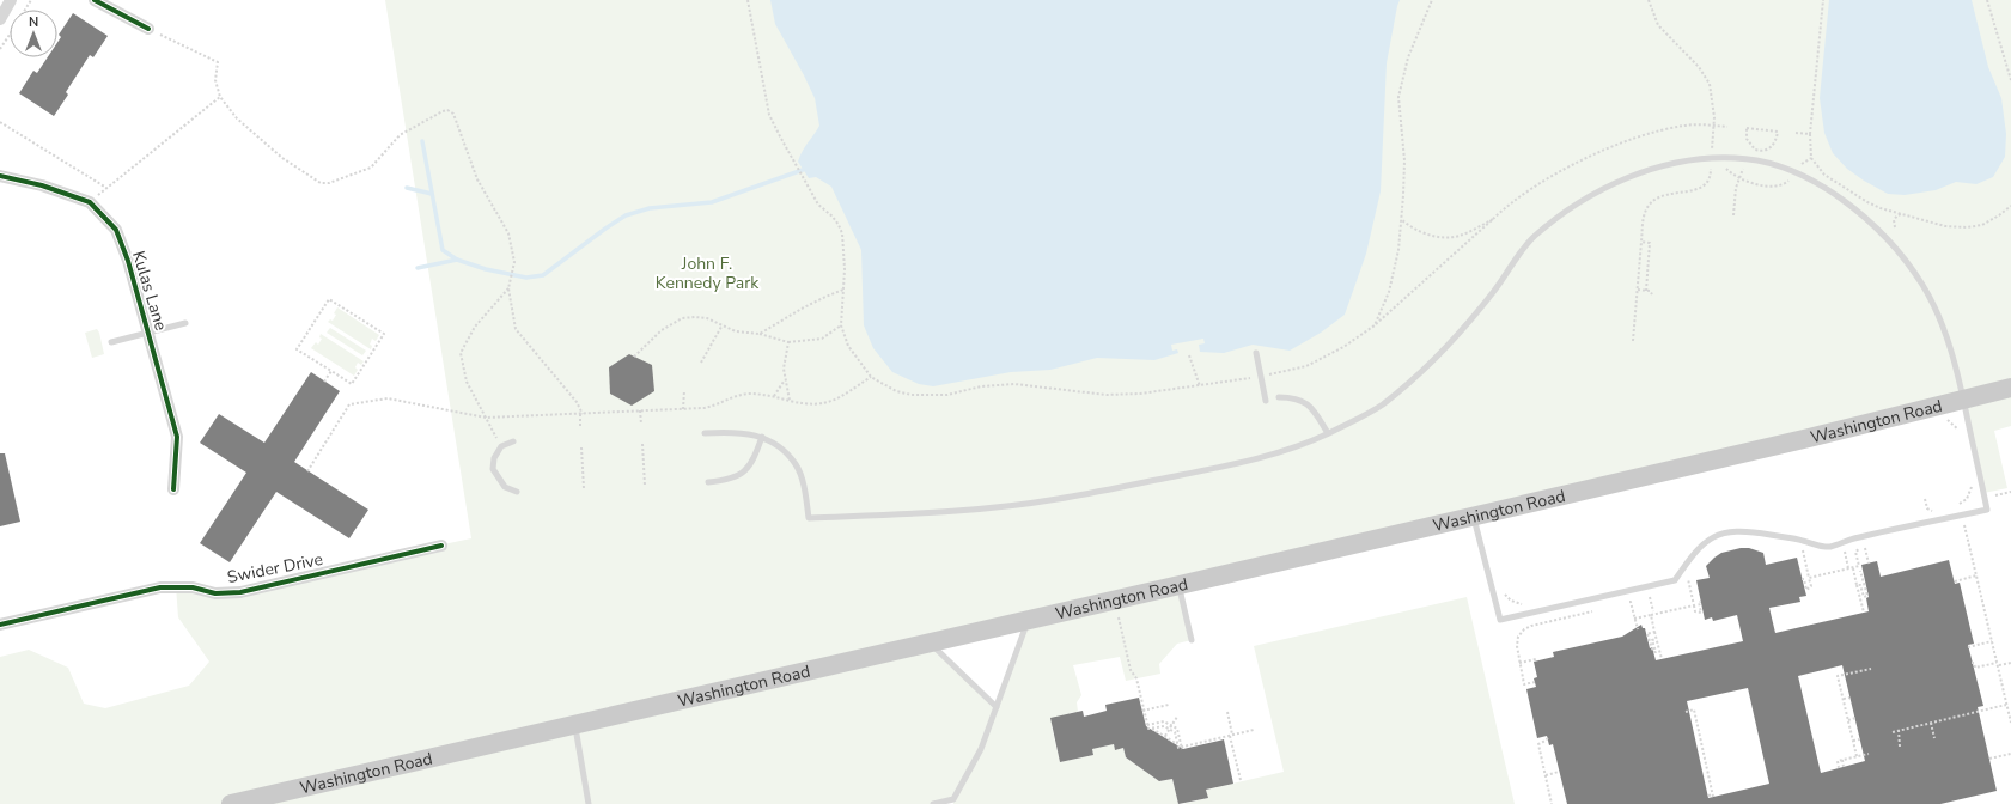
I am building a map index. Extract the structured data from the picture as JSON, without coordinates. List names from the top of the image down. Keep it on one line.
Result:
{"streets":{"main road":["Washington Road"],"street":["Kulas Lane","Swider Drive"]},"parks":["John F. Kennedy Park"],"north":"top"}
